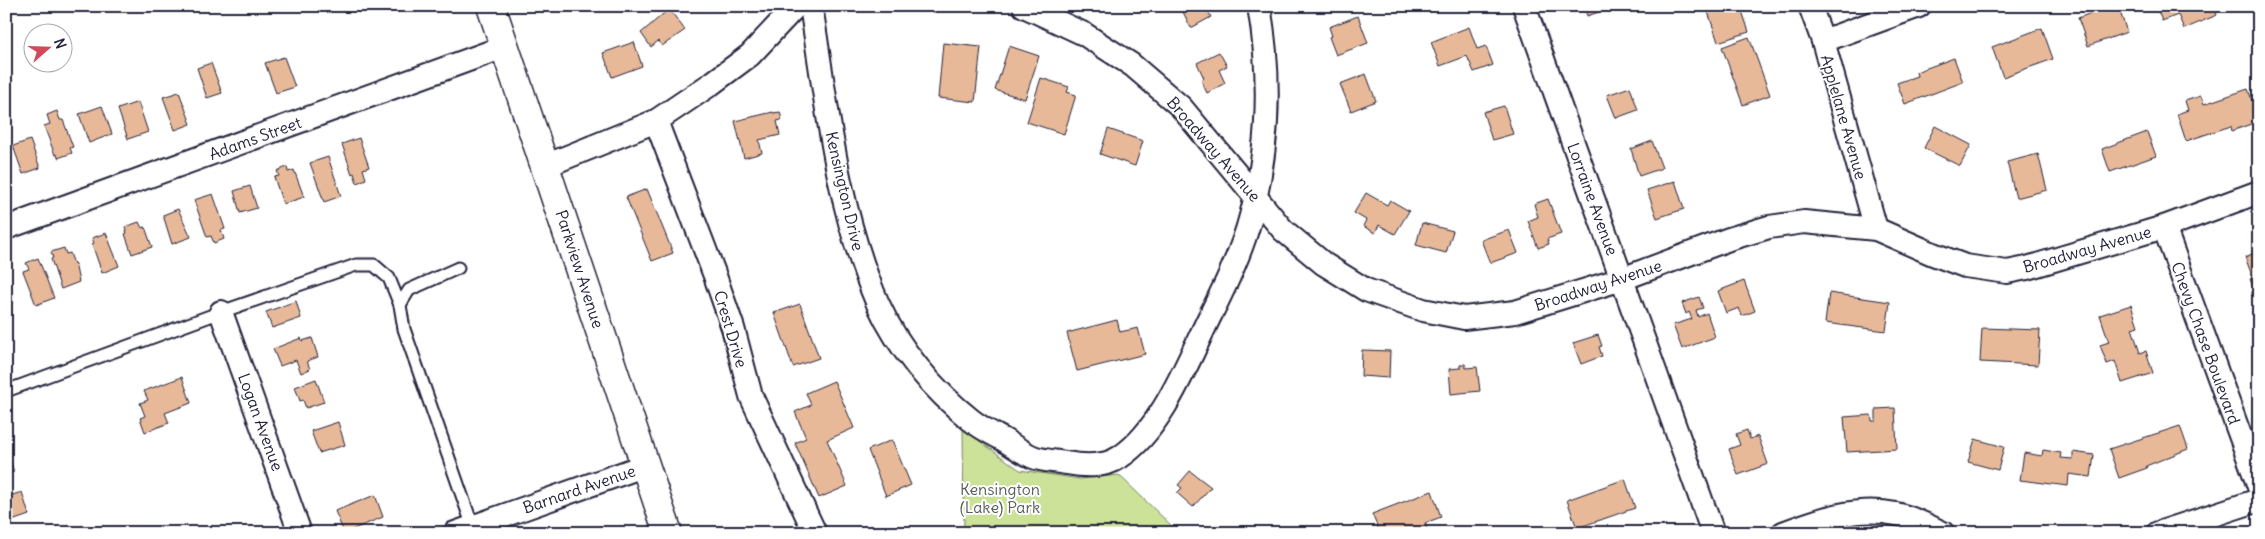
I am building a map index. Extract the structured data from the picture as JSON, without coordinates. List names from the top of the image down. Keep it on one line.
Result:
{"streets":{"street":["Applelane Avenue","Adams Street","Broadway Avenue","Kensington Drive","Lorraine Avenue","Parkview Avenue","Crest Drive","Chevy Chase Boulevard","Logan Avenue","Barnard Avenue"]},"crossings":[["Applelane Avenue","Broadway Avenue"],["Adams Street","Parkview Avenue"],["Broadway Avenue","Kensington Drive"],["Broadway Avenue","Lorraine Avenue"],["Broadway Avenue","Chevy Chase Boulevard"],["Parkview Avenue","Barnard Avenue"]],"parks":["Kensington (Lake) Park"],"north":"right"}
